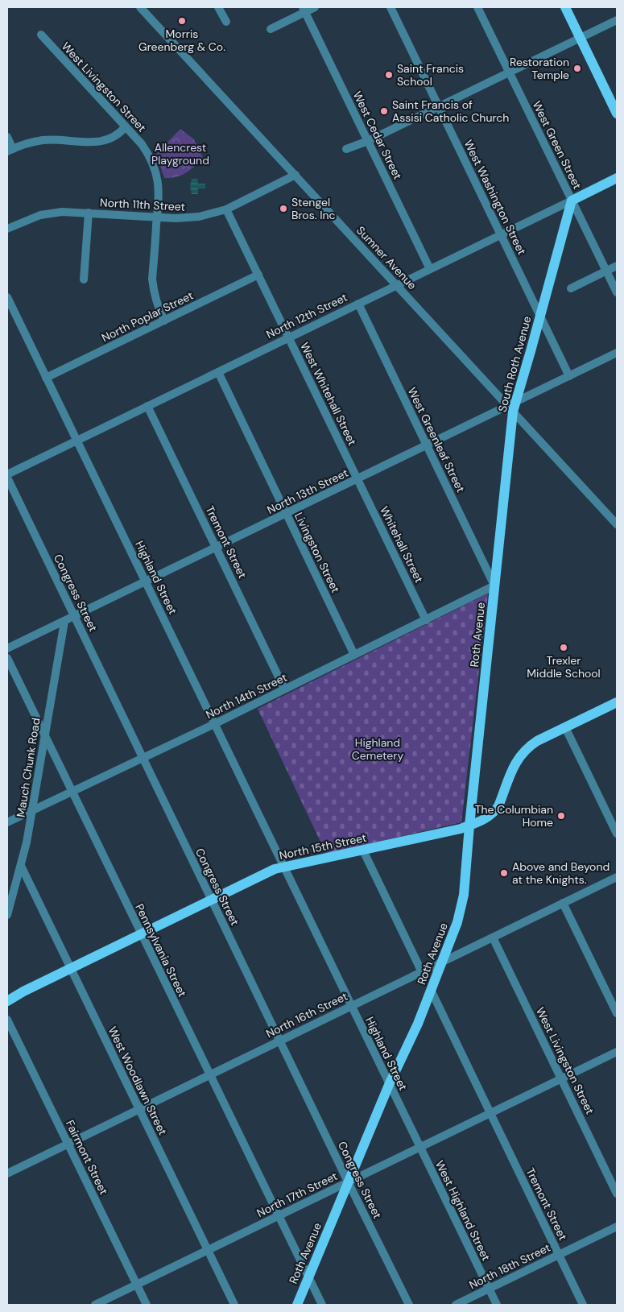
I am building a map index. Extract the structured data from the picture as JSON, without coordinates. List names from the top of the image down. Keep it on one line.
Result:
{"streets":{"main road":["North 12th Street","South Roth Avenue","Roth Avenue","North 15th Street"],"street":["West Livingston Street","West Cedar Street","West Green Street","West Washington Street","North 11th Street","Sumner Avenue","North Poplar Street","West Whitehall Street","West Greenleaf Street","North 13th Street","Tremont Street","Whitehall Street","Livingston Street","Highland Street","Congress Street","North 14th Street","Mauch Chunk Road","Pennsylvania Street","North 16th Street","West Woodlawn Street","Fairmont Street","North 17th Street","West Highland Street","North 18th Street"]},"crossings":[["West Livingston Street","North 11th Street"],["West Livingston Street","North Poplar Street"],["West Livingston Street","North 16th Street"],["West Livingston Street","North 17th Street"],["West Cedar Street","North 12th Street"],["West Green Street","North 12th Street"],["West Green Street","South Roth Avenue"],["West Washington Street","North 12th Street"],["West Washington Street","South Roth Avenue"],["North 11th Street","Sumner Avenue"],["North 11th Street","West Whitehall Street"],["Sumner Avenue","North 12th Street"],["Sumner Avenue","South Roth Avenue"],["Sumner Avenue","North 13th Street"],["North 12th Street","South Roth Avenue"],["North 12th Street","West Whitehall Street"],["North 12th Street","West Greenleaf Street"],["North 12th Street","Tremont Street"],["North 12th Street","Livingston Street"],["North 12th Street","Highland Street"],["North Poplar Street","West Whitehall Street"],["North Poplar Street","Highland Street"],["South Roth Avenue","West Greenleaf Street"],["South Roth Avenue","North 13th Street"],["South Roth Avenue","Roth Avenue"],["South Roth Avenue","North 14th Street"],["West Whitehall Street","North 13th Street"],["West Whitehall Street","Whitehall Street"],["West Greenleaf Street","North 13th Street"],["West Greenleaf Street","Roth Avenue"],["West Greenleaf Street","North 14th Street"],["North 13th Street","Tremont Street"],["North 13th Street","Whitehall Street"],["North 13th Street","Livingston Street"],["North 13th Street","Highland Street"],["North 13th Street","Congress Street"],["North 13th Street","Mauch Chunk Road"],["Tremont Street","Roth Avenue"],["Tremont Street","North 14th Street"],["Tremont Street","North 17th Street"],["Tremont Street","North 18th Street"],["Whitehall Street","North 14th Street"],["Livingston Street","North 14th Street"],["Highland Street","Roth Avenue"],["Highland Street","North 14th Street"],["Highland Street","North 15th Street"],["Highland Street","North 16th Street"],["Highland Street","North 17th Street"],["Highland Street","West Highland Street"],["Congress Street","Roth Avenue"],["Congress Street","North 14th Street"],["Congress Street","North 15th Street"],["Congress Street","North 16th Street"],["Congress Street","North 17th Street"],["Roth Avenue","North 14th Street"],["Roth Avenue","North 15th Street"],["Roth Avenue","Pennsylvania Street"],["Roth Avenue","North 16th Street"],["Roth Avenue","North 17th Street"],["North 14th Street","Mauch Chunk Road"],["North 14th Street","Pennsylvania Street"],["Mauch Chunk Road","Pennsylvania Street"],["Mauch Chunk Road","West Woodlawn Street"],["North 15th Street","Pennsylvania Street"],["North 15th Street","West Woodlawn Street"],["Pennsylvania Street","North 16th Street"],["Pennsylvania Street","North 17th Street"],["North 16th Street","West Woodlawn Street"],["North 16th Street","Fairmont Street"],["West Woodlawn Street","North 17th Street"],["Fairmont Street","North 17th Street"],["North 17th Street","West Highland Street"],["West Highland Street","North 18th Street"]],"parks":["Allencrest Playground","Highland Cemetery"],"places":["Morris Greenberg & Co.","Restoration Temple","Saint Francis School","Saint Francis of Assisi Catholic Church","Stengel Bros. Inc","Trexler Middle School","The Columbian Home","Above and Beyond at the Knights."]}
